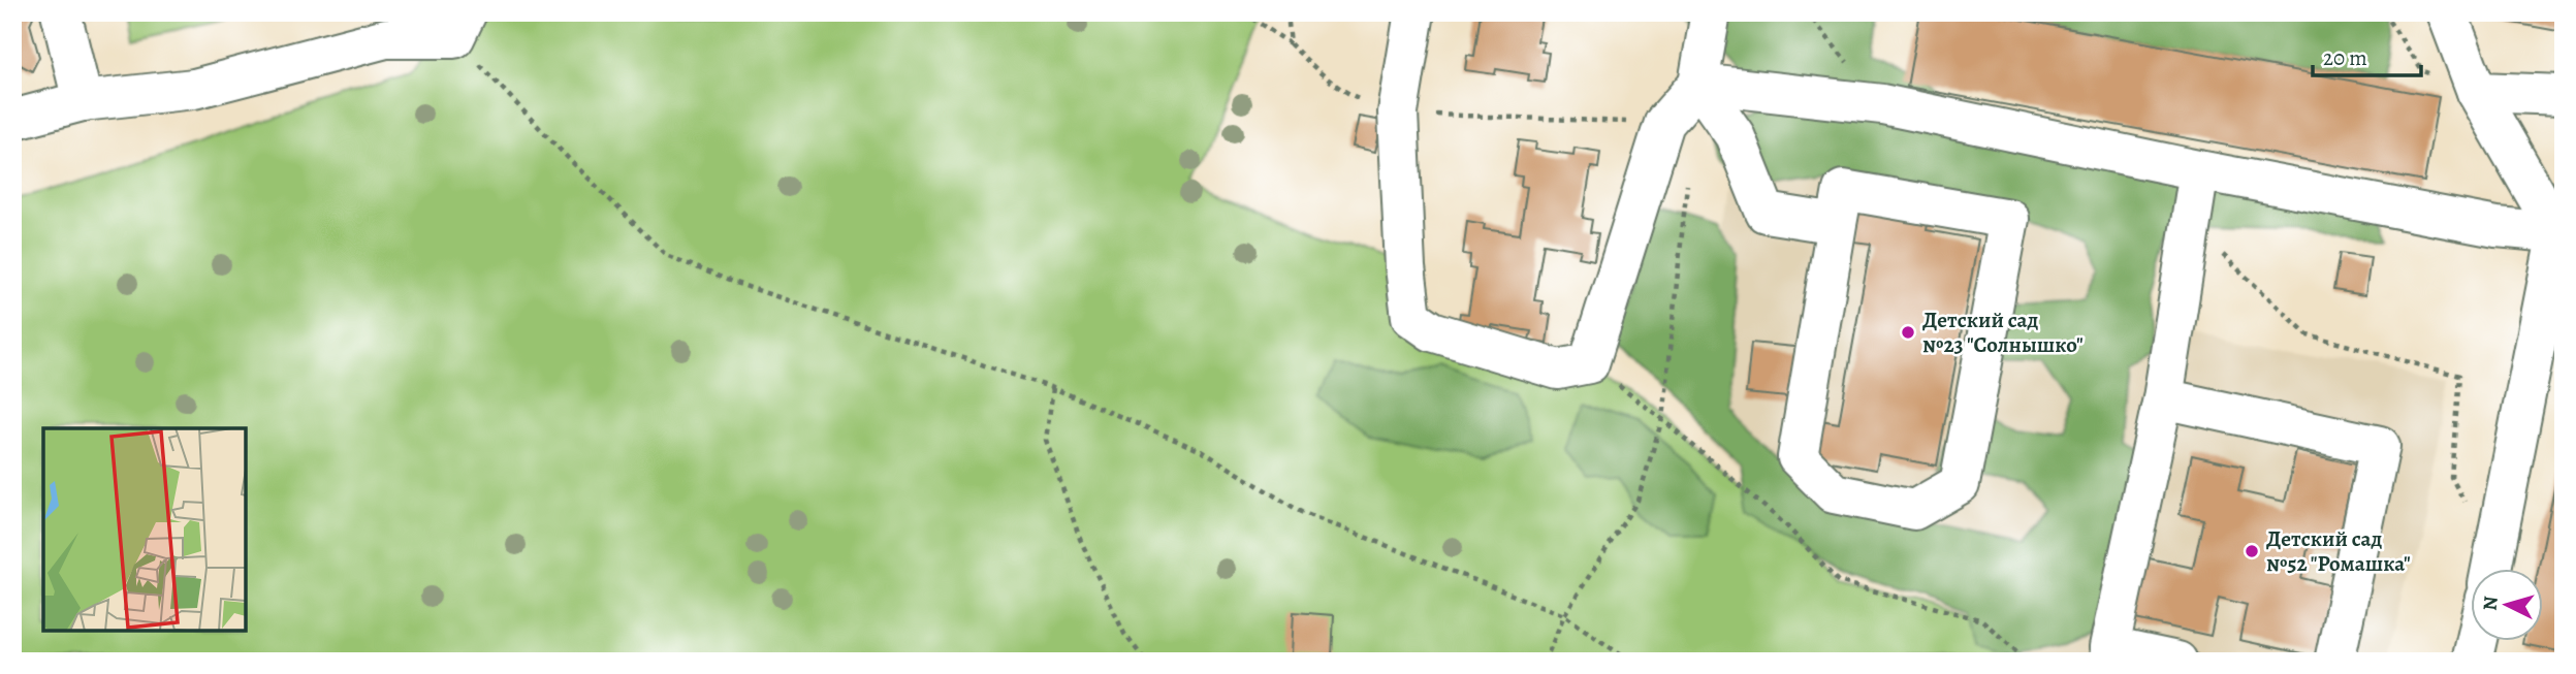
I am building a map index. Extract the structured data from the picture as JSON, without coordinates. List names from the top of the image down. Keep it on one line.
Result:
{"places":["Детский сад №23 \"Солнышко\"","Детский сад №52 \"Ромашка\""],"scale_bar":"20 m","north":"left"}
